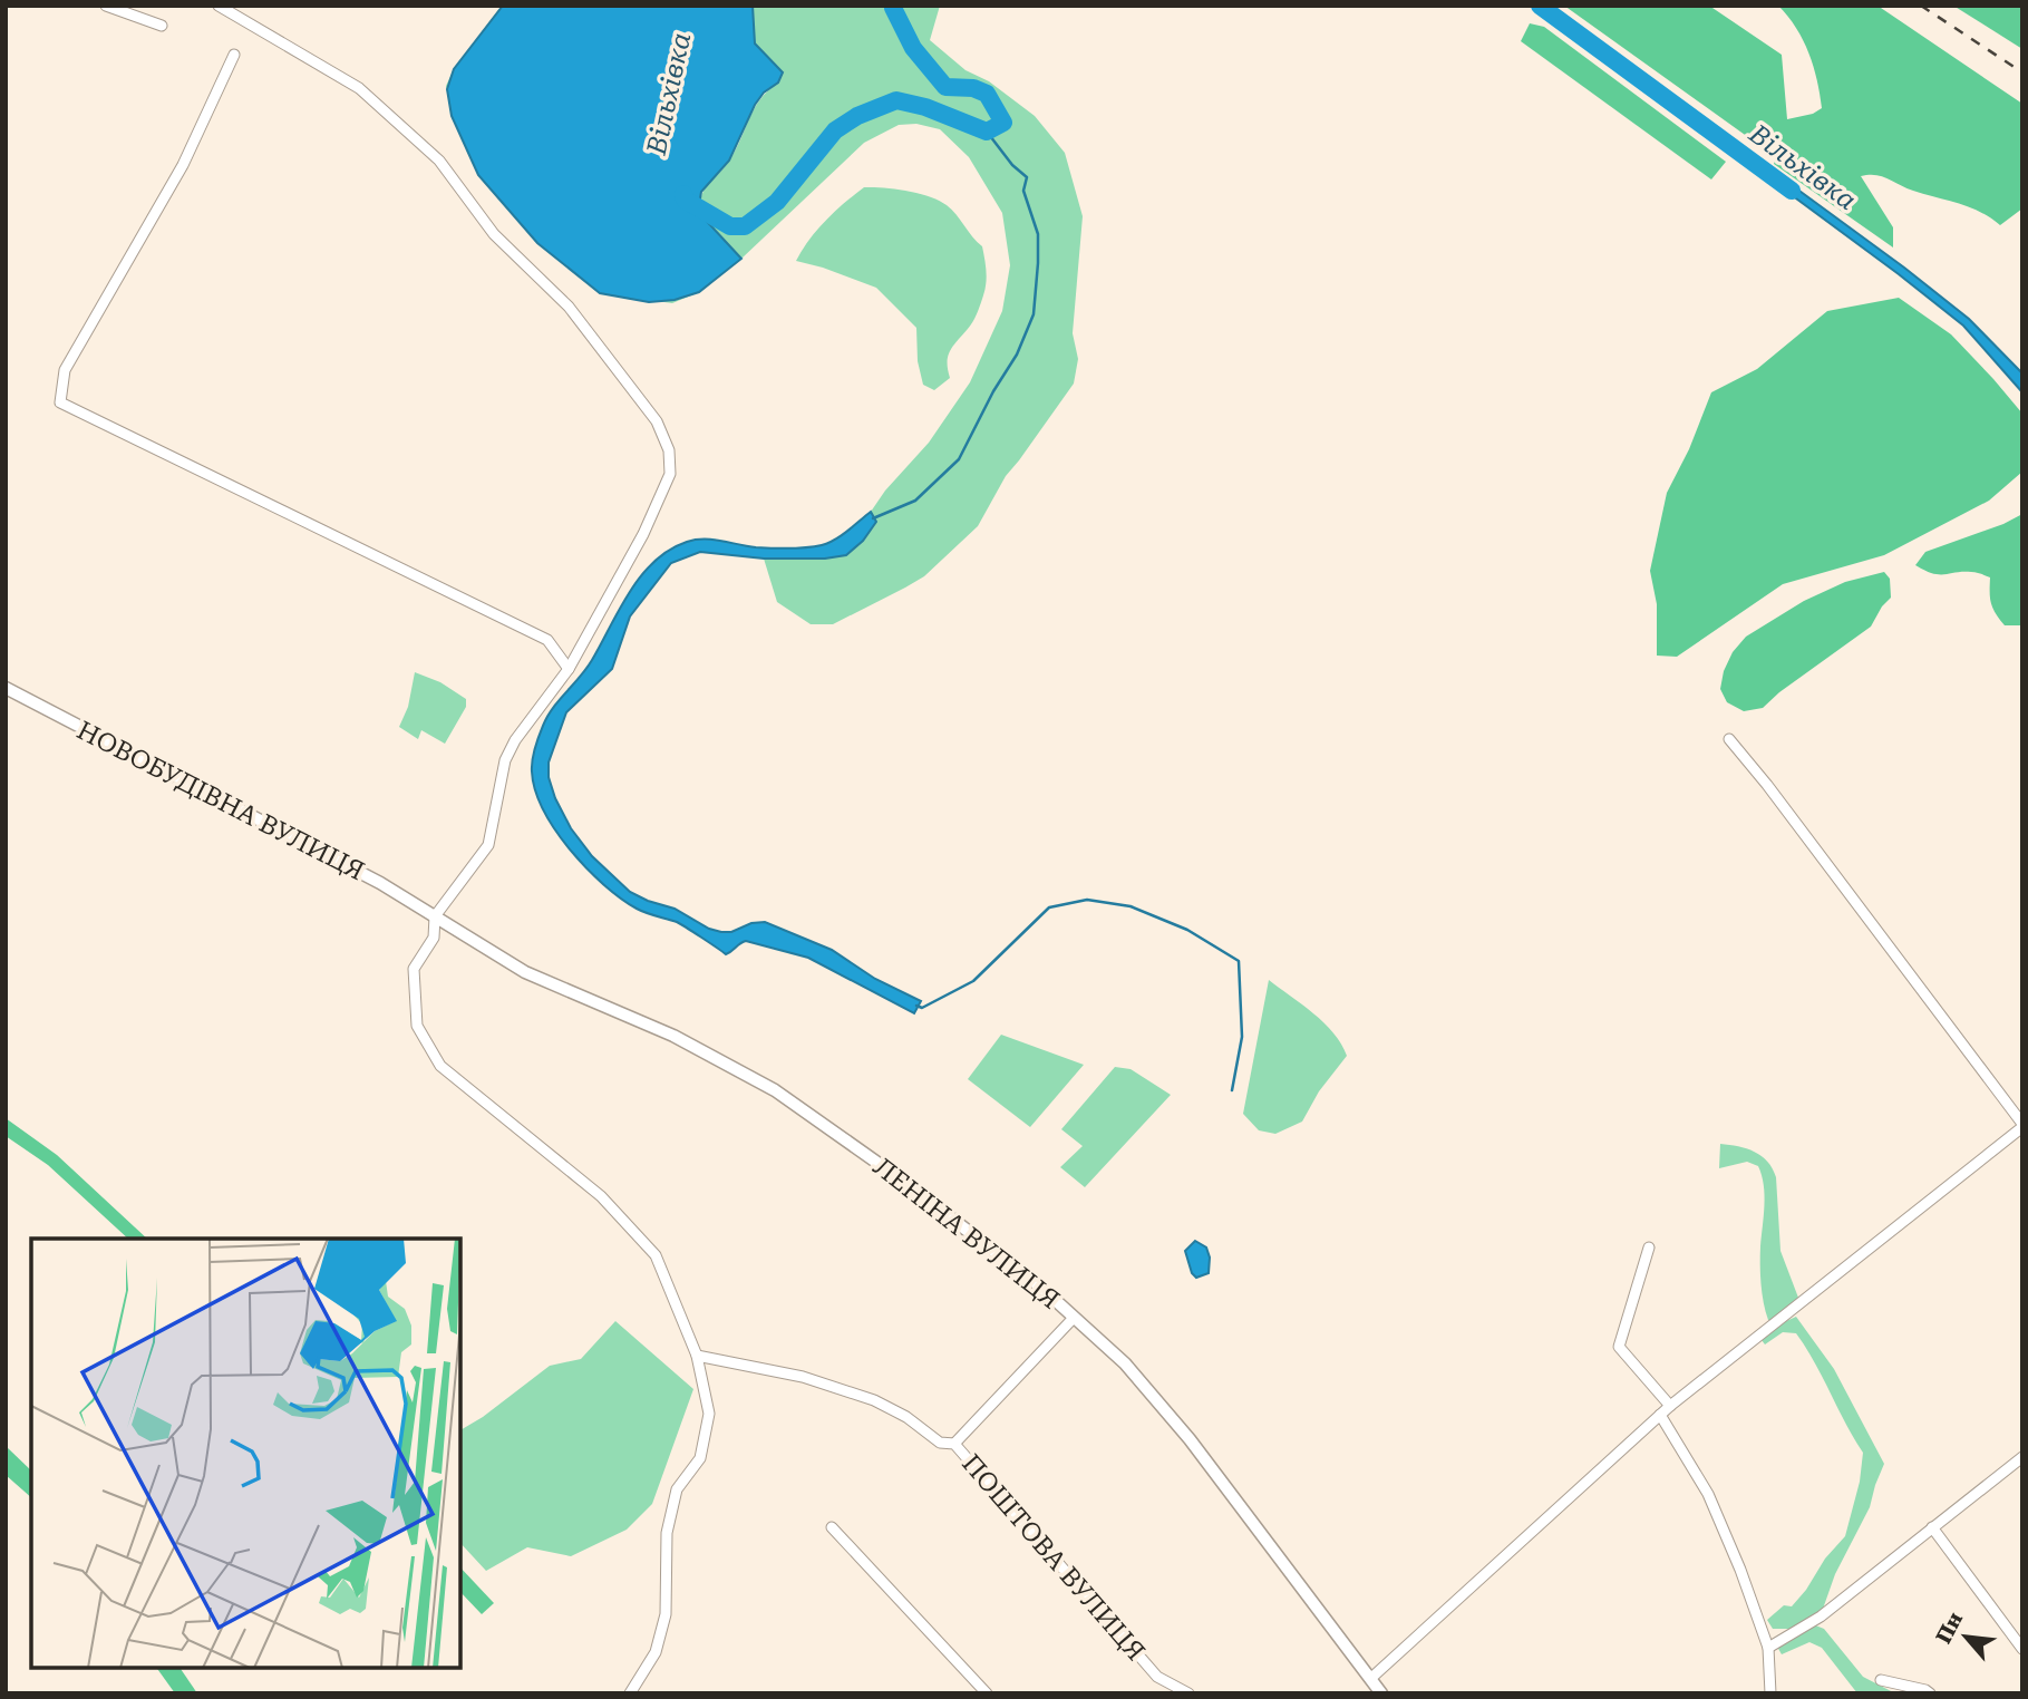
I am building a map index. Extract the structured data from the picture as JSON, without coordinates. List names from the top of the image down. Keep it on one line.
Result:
{"streets":{"street":["НОВОБУДІВНА ВУЛИЦЯ","ЛЕНІНА ВУЛИЦЯ","ПОШТОВА ВУЛИЦЯ"]},"crossings":[["НОВОБУДІВНА ВУЛИЦЯ","ЛЕНІНА ВУЛИЦЯ"]],"water":["Вільхівка"],"north":"top left"}
